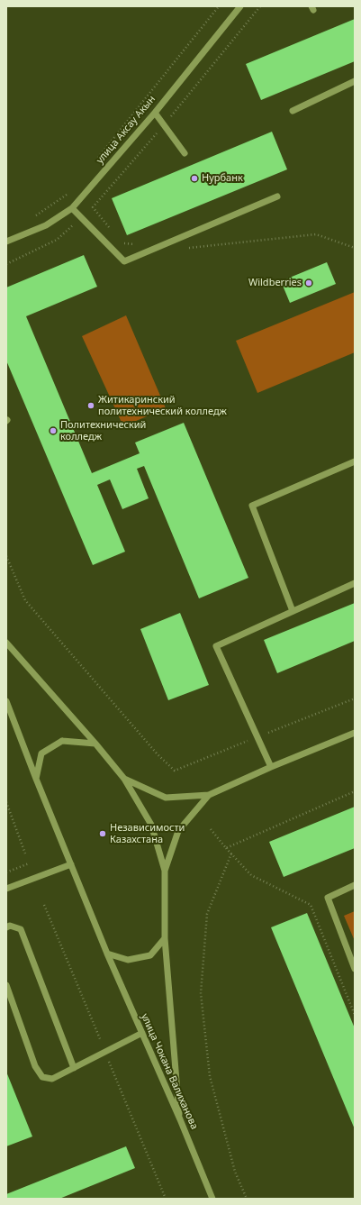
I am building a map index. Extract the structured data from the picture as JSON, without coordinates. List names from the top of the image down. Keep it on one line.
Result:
{"streets":{"street":["улица Аксау Акын","улица Чокана Валиханова"]},"places":["Нурбанк","Wildberries","Житикаринский политехнический колледж","Политехнический колледж","Независимости Казахстана"]}
